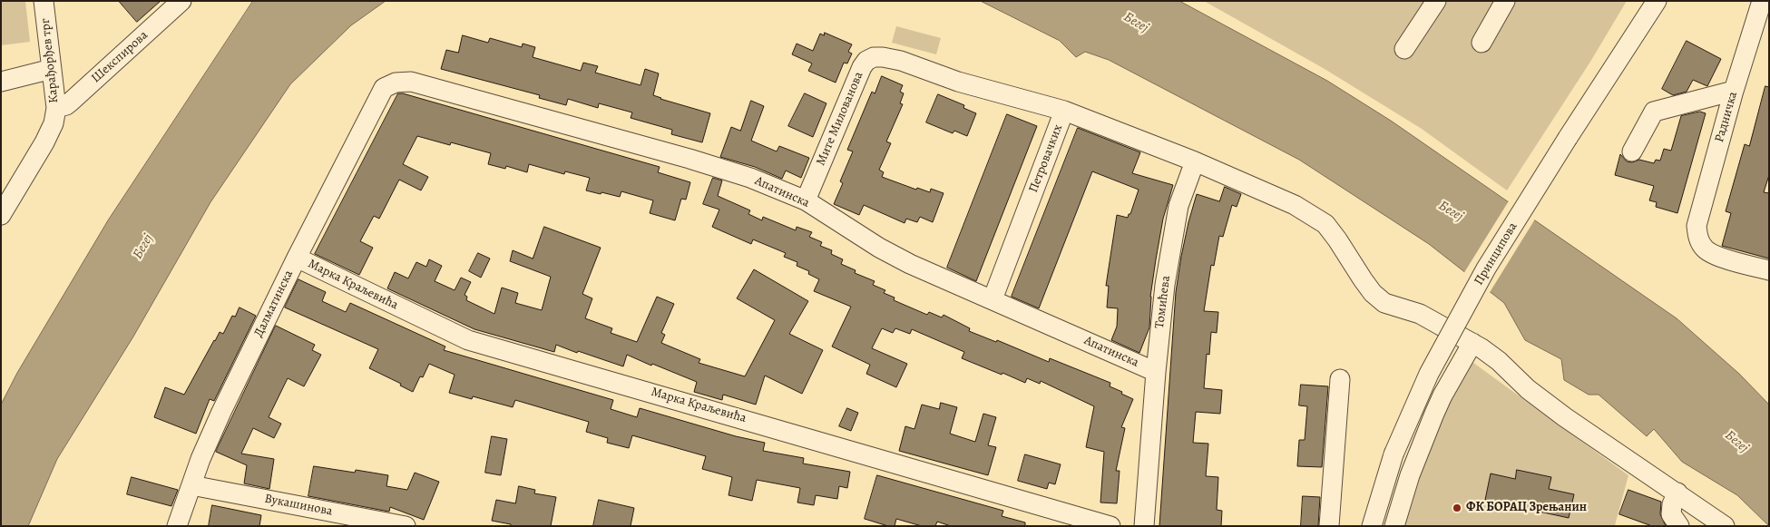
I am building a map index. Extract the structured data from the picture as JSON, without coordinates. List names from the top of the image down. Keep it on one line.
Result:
{"streets":{"street":["Шекспирова","Карађорђев трг","Радничка","Мите Милованова","Петровачких","Апатинска","Принципова","Марка Краљевића","Томићева","Далматинска","Вукашинова"]},"crossings":[["Шекспирова","Карађорђев трг"],["Мите Милованова","Петровачких"],["Мите Милованова","Апатинска"],["Петровачких","Апатинска"],["Апатинска","Томићева"],["Апатинска","Далматинска"],["Марка Краљевића","Далматинска"],["Далматинска","Вукашинова"]],"water":["Бегеј"],"places":["ФК БОРАЦ Зрењанин"]}
